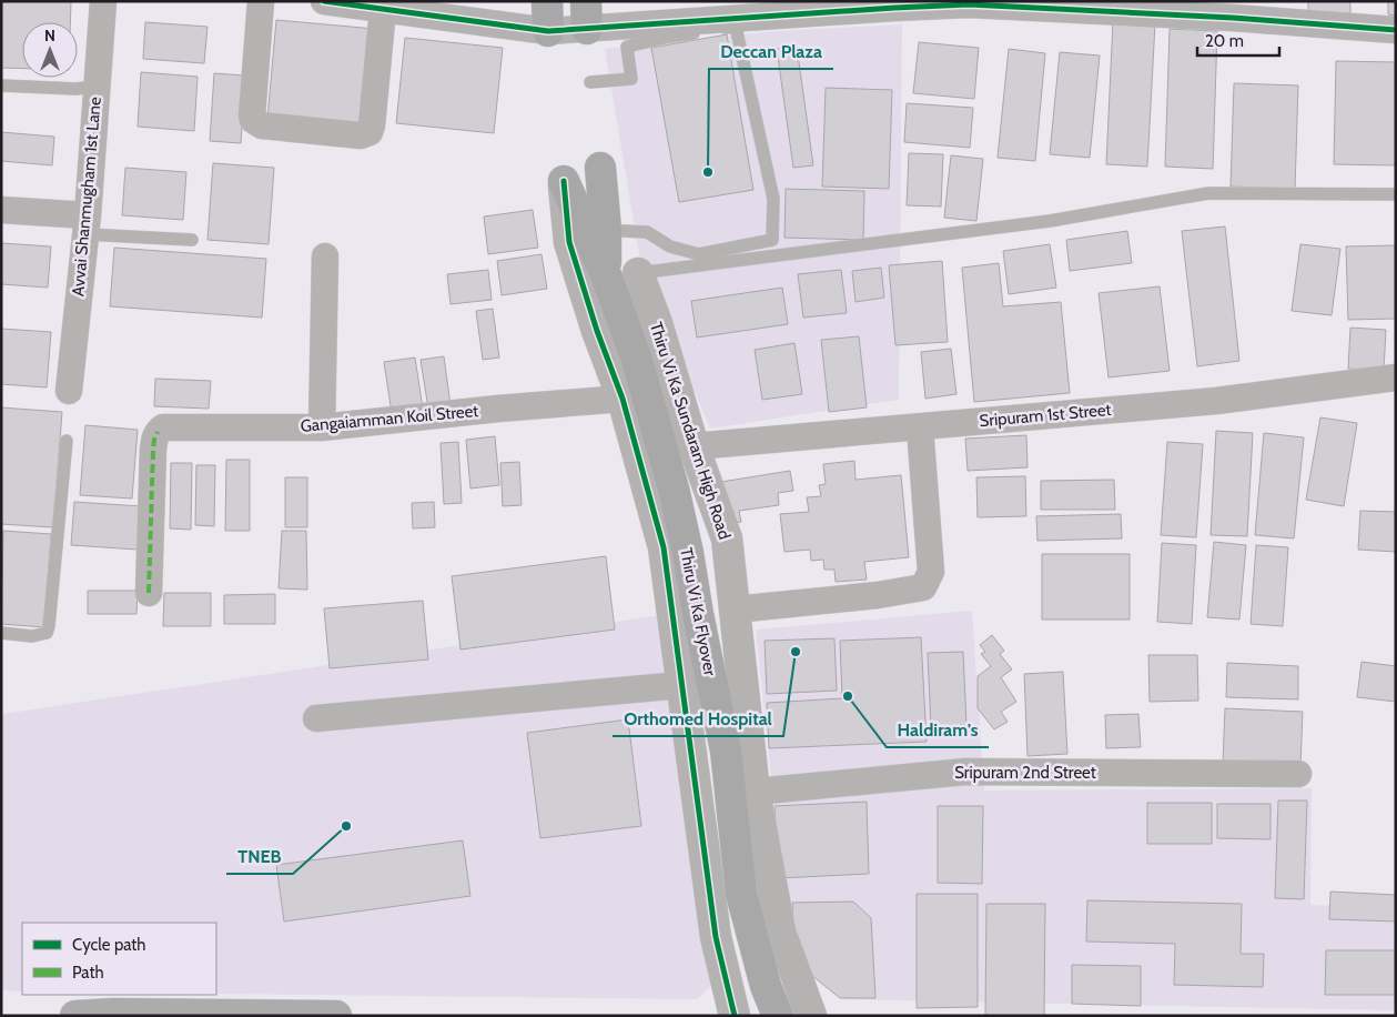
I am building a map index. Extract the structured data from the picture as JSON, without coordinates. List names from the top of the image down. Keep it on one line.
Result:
{"streets":{"main road":["Thiru Vi Ka Flyover"],"street":["Avvai Shanmugham 1st Lane","Sripuram 1st Street","Gangaiamman Koil Street","Thiru Vi Ka Sundaram High Road","Sripuram 2nd Street"]},"crossings":[["Sripuram 1st Street","Thiru Vi Ka Sundaram High Road"],["Thiru Vi Ka Sundaram High Road","Sripuram 2nd Street"]],"places":["Deccan Plaza","Orthomed Hospital","Haldiram's","TNEB"],"legend":["Cycle path","Path"],"scale_bar":"20 m","north":"top"}
